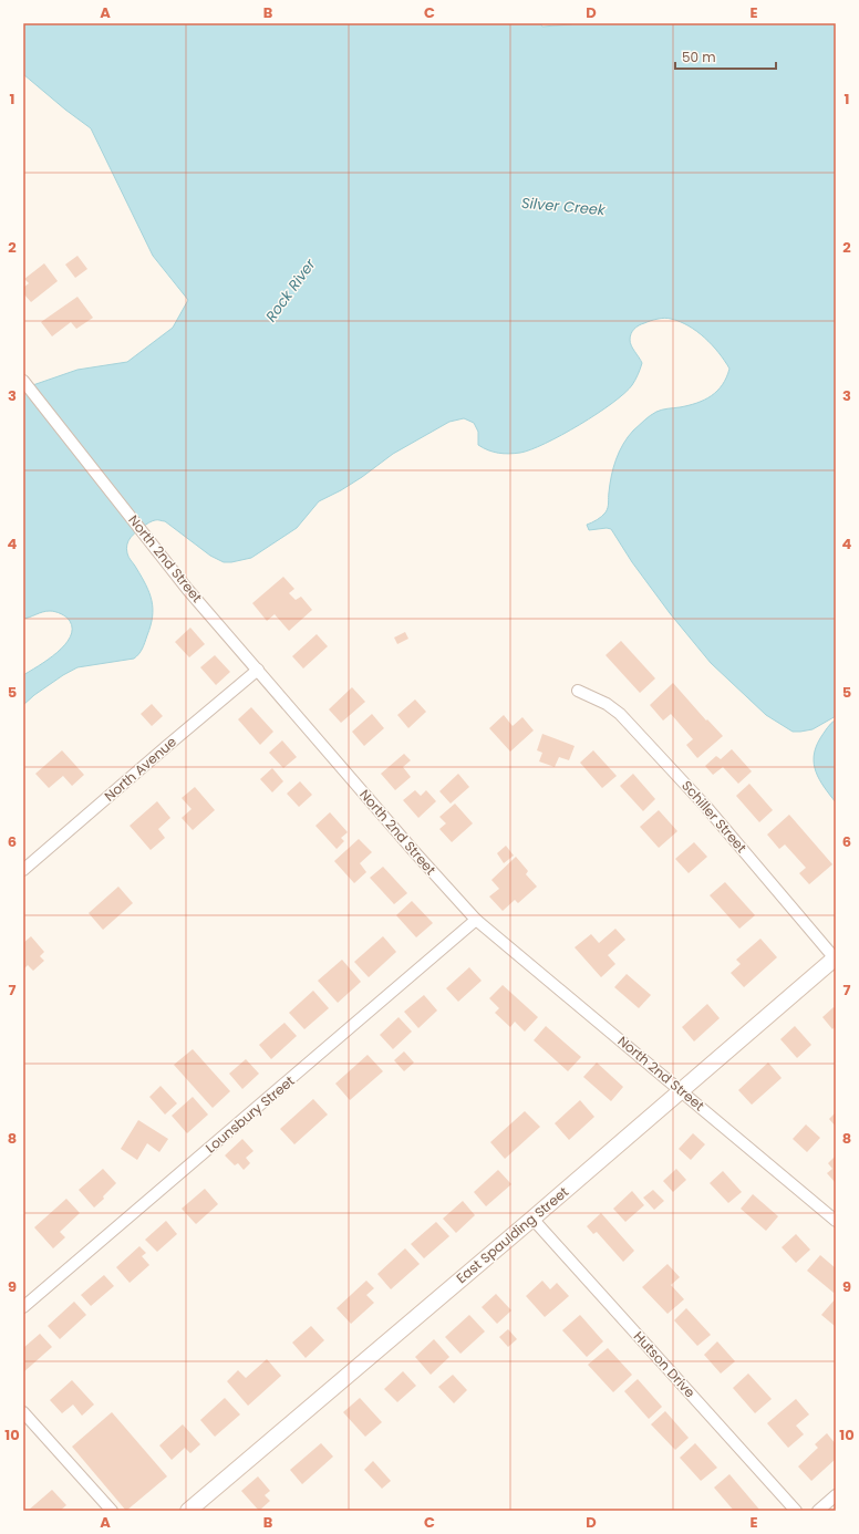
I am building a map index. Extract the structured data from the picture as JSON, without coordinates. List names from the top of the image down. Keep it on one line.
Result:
{"streets":{"street":["North 2nd Street","North Avenue","Schiller Street","Lounsbury Street","East Spaulding Street","Hutson Drive"]},"crossings":[["North 2nd Street","North Avenue"],["North 2nd Street","Lounsbury Street"],["North 2nd Street","East Spaulding Street"],["Schiller Street","East Spaulding Street"],["East Spaulding Street","Hutson Drive"]],"water":["Silver Creek","Rock River"],"scale_bar":"50 m","grid":{"columns":["A","B","C","D","E"],"rows":["1","2","3","4","5","6","7","8","9","10"]}}
